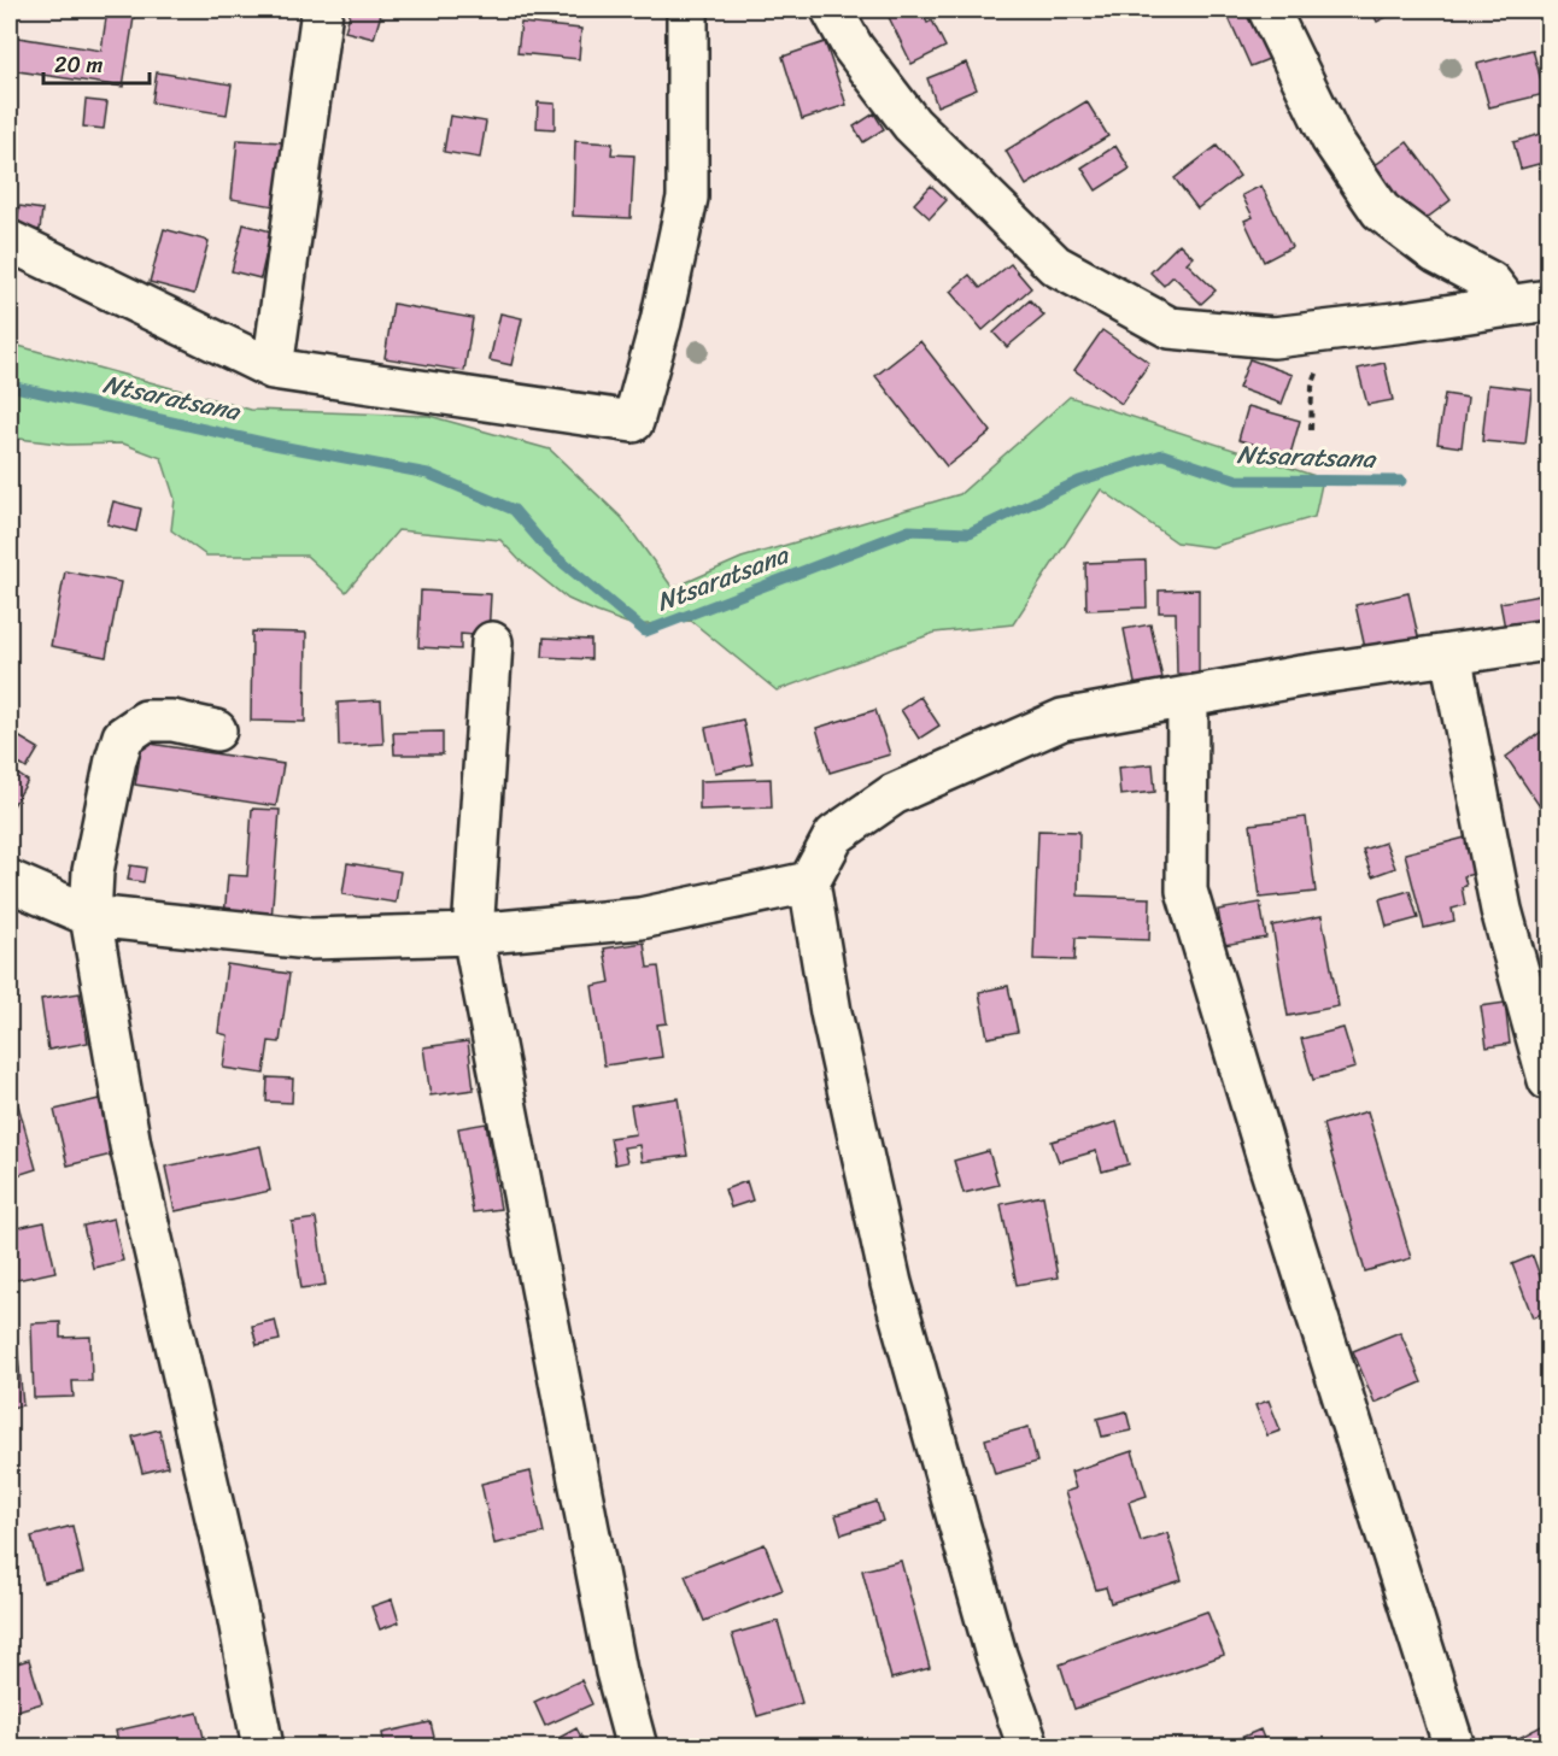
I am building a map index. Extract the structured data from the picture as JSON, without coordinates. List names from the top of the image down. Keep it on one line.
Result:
{"water":["Ntsaratsana"],"scale_bar":"20 m"}
